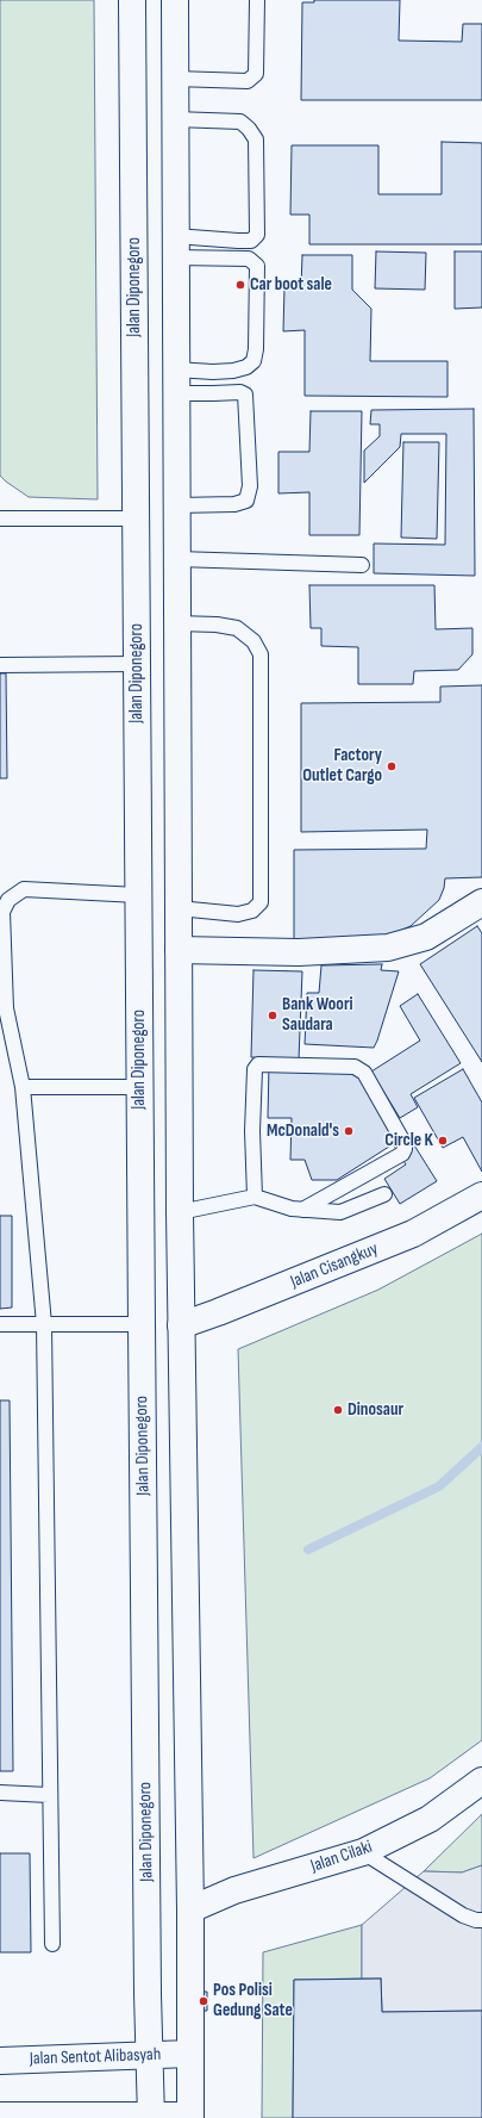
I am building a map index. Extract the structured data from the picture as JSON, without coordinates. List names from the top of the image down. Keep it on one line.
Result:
{"streets":{"main road":["Jalan Diponegoro","Jalan Cisangkuy","Jalan Cilaki","Jalan Sentot Alibasyah"]},"crossings":[["Jalan Diponegoro","Jalan Sentot Alibasyah"]],"places":["Car boot sale","Factory Outlet Cargo","Bank Woori Saudara","McDonald's","Circle K","Dinosaur","Pos Polisi Gedung Sate"]}
